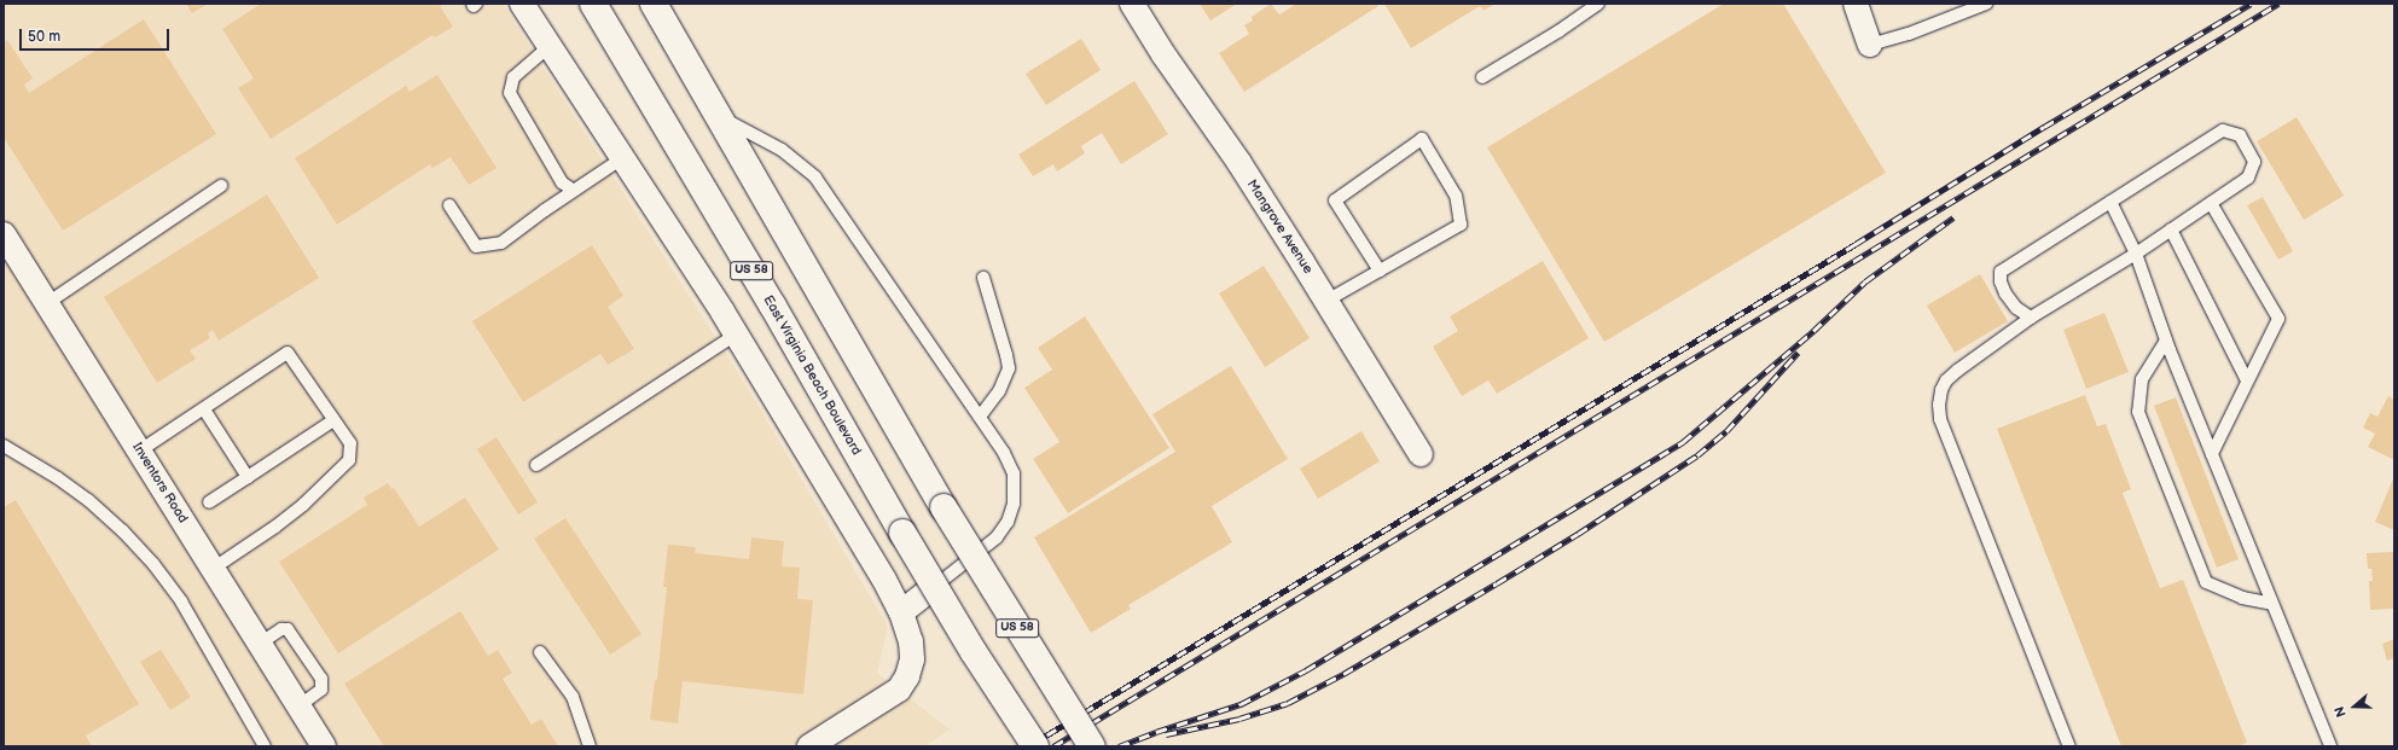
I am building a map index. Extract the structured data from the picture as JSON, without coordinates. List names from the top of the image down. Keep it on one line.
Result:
{"streets":{"main road":["US 58","East Virginia Beach Boulevard"],"street":["Mangrove Avenue","Inventors Road"]},"scale_bar":"50 m","north":"left"}
